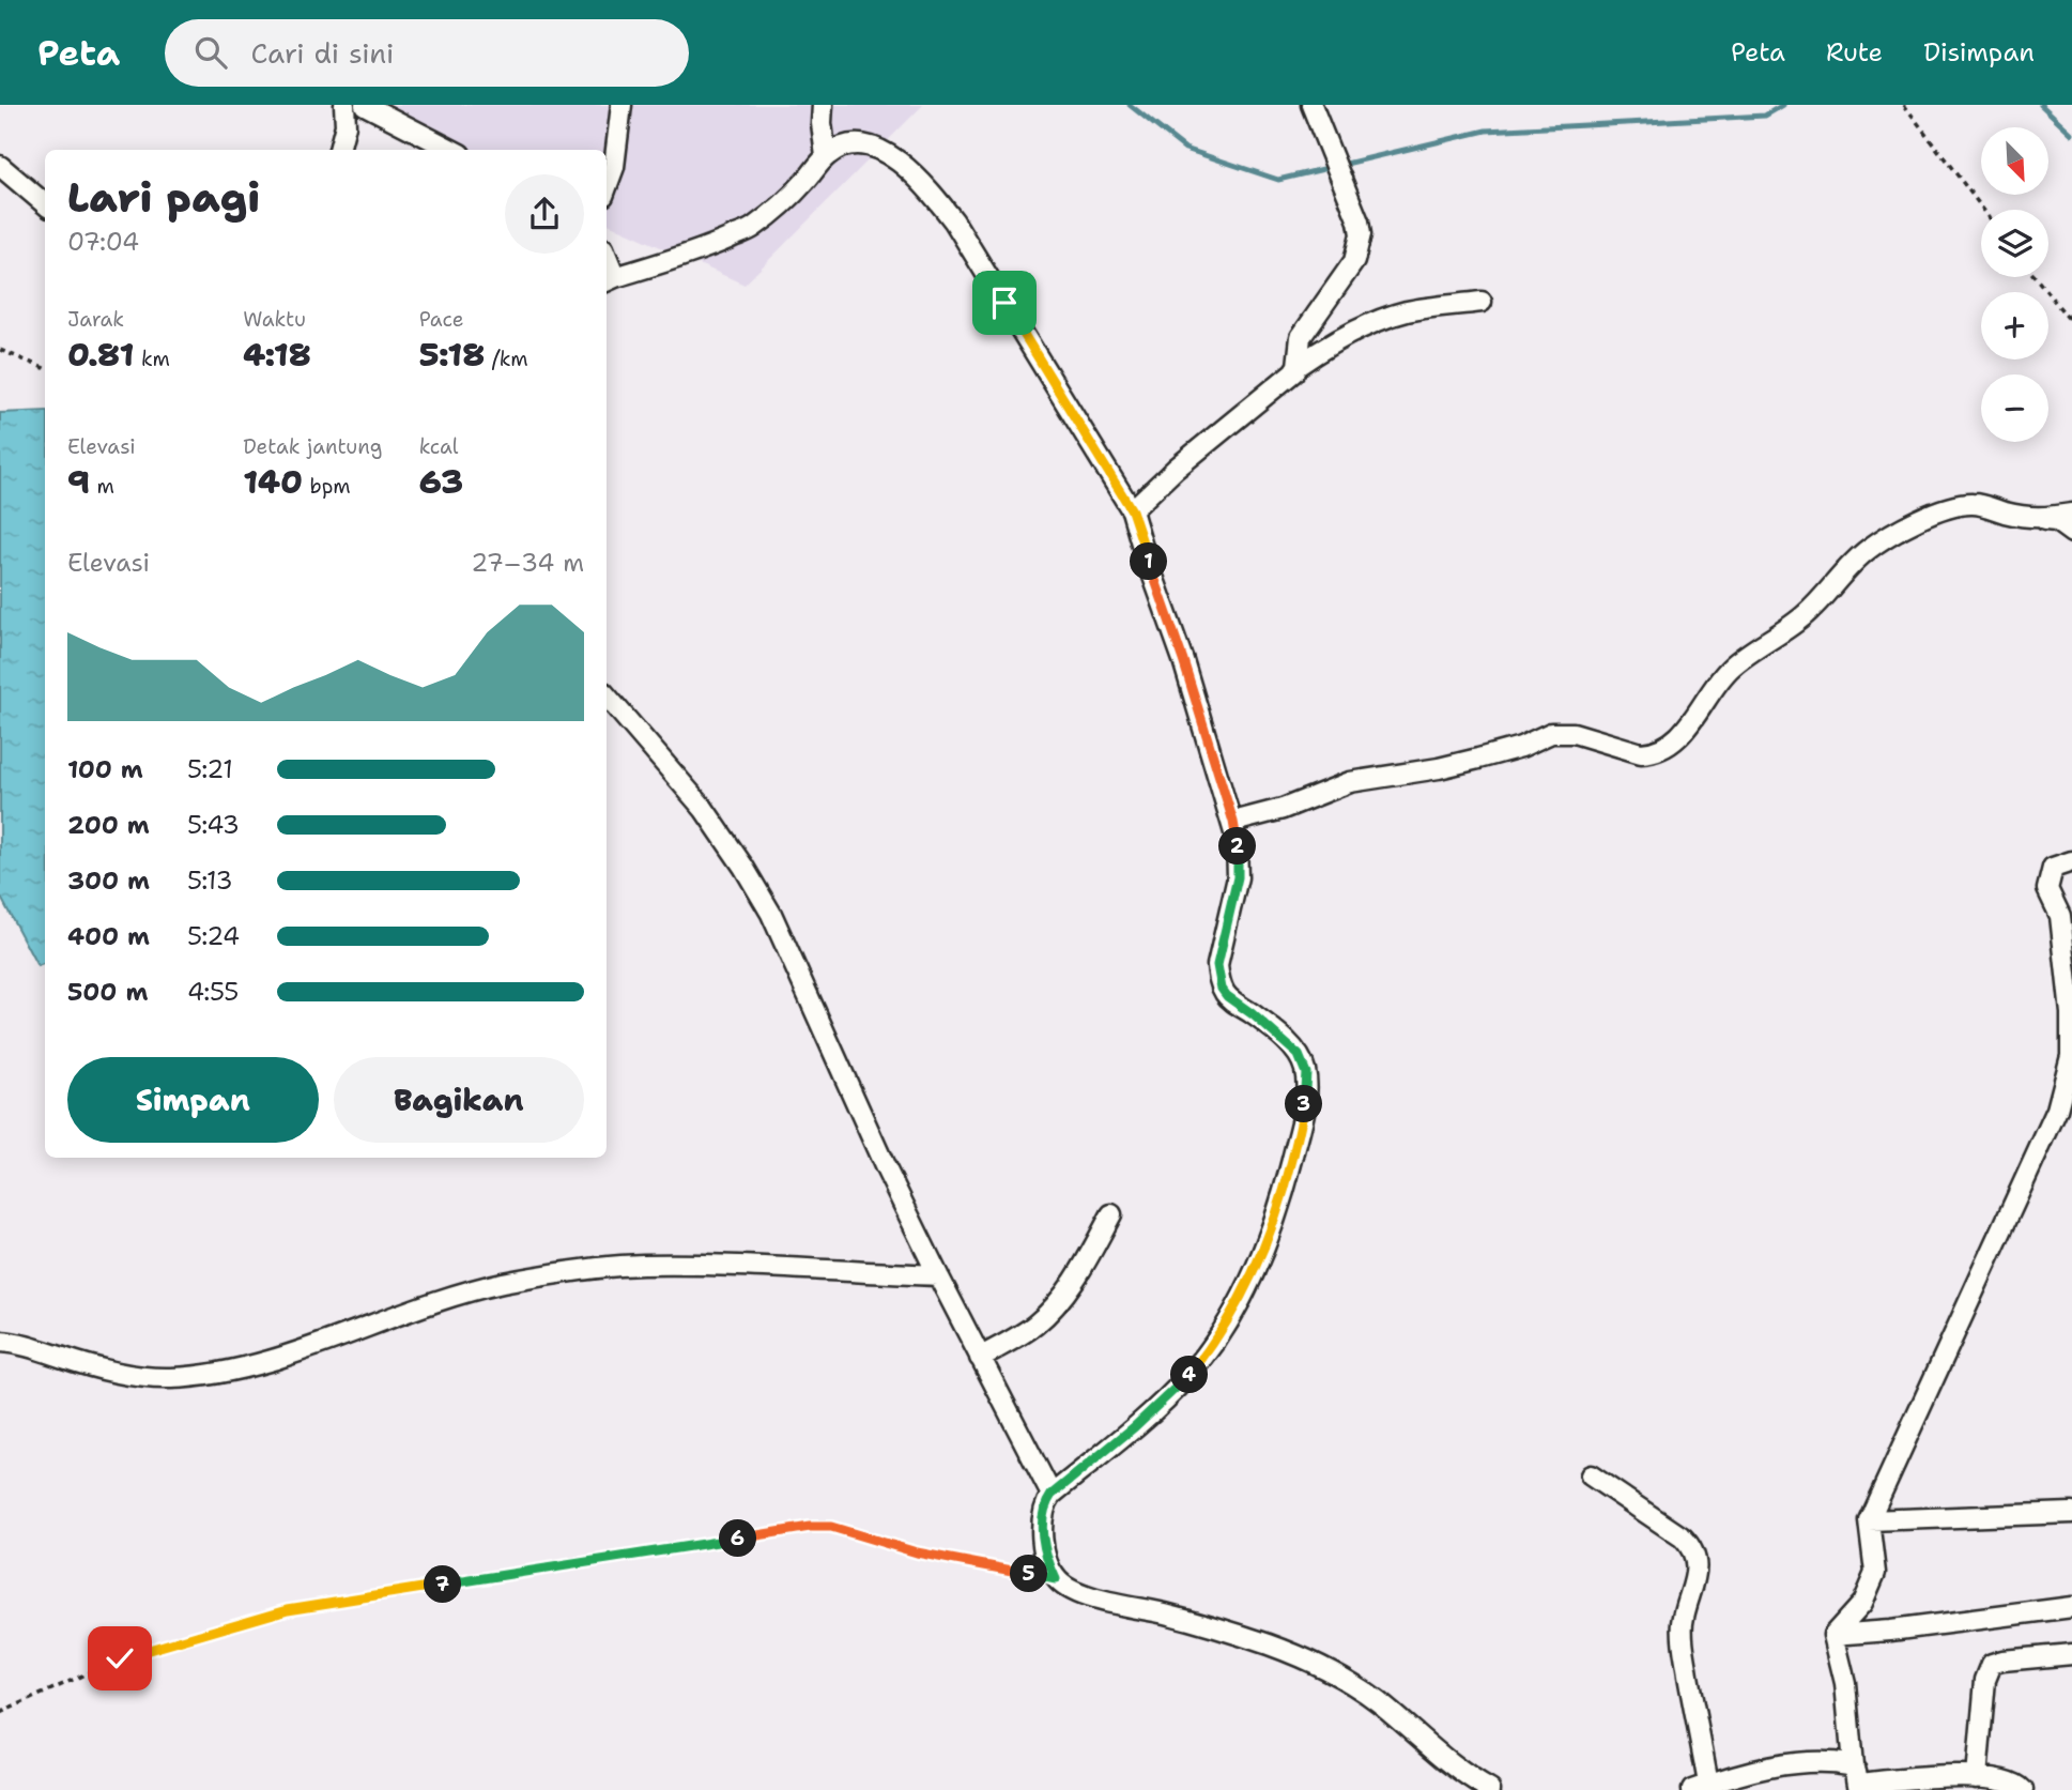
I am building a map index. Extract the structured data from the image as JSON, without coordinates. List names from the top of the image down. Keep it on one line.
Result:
{"north":"bottom right","page":{"header":"Peta","search":"Cari di sini","nav":["Peta","Rute","Disimpan"],"map_buttons":["+","−"],"heading":["Lari pagi","07:04"],"stats":[["Jarak","0.81 km"],["Waktu","4:18"],["Pace","5:18 /km"],["Elevasi","9 m"],["Detak jantung","140 bpm"],["kcal","63"]],"chart":["Elevasi","27–34 m"],"pins":["1","2","3","4","6","5","7"],"list":[{"name":"100 m","note":"5:21"},{"name":"200 m","note":"5:43"},{"name":"300 m","note":"5:13"},{"name":"400 m","note":"5:24"},{"name":"500 m","note":"4:55"}],"buttons":["Simpan","Bagikan"]}}
